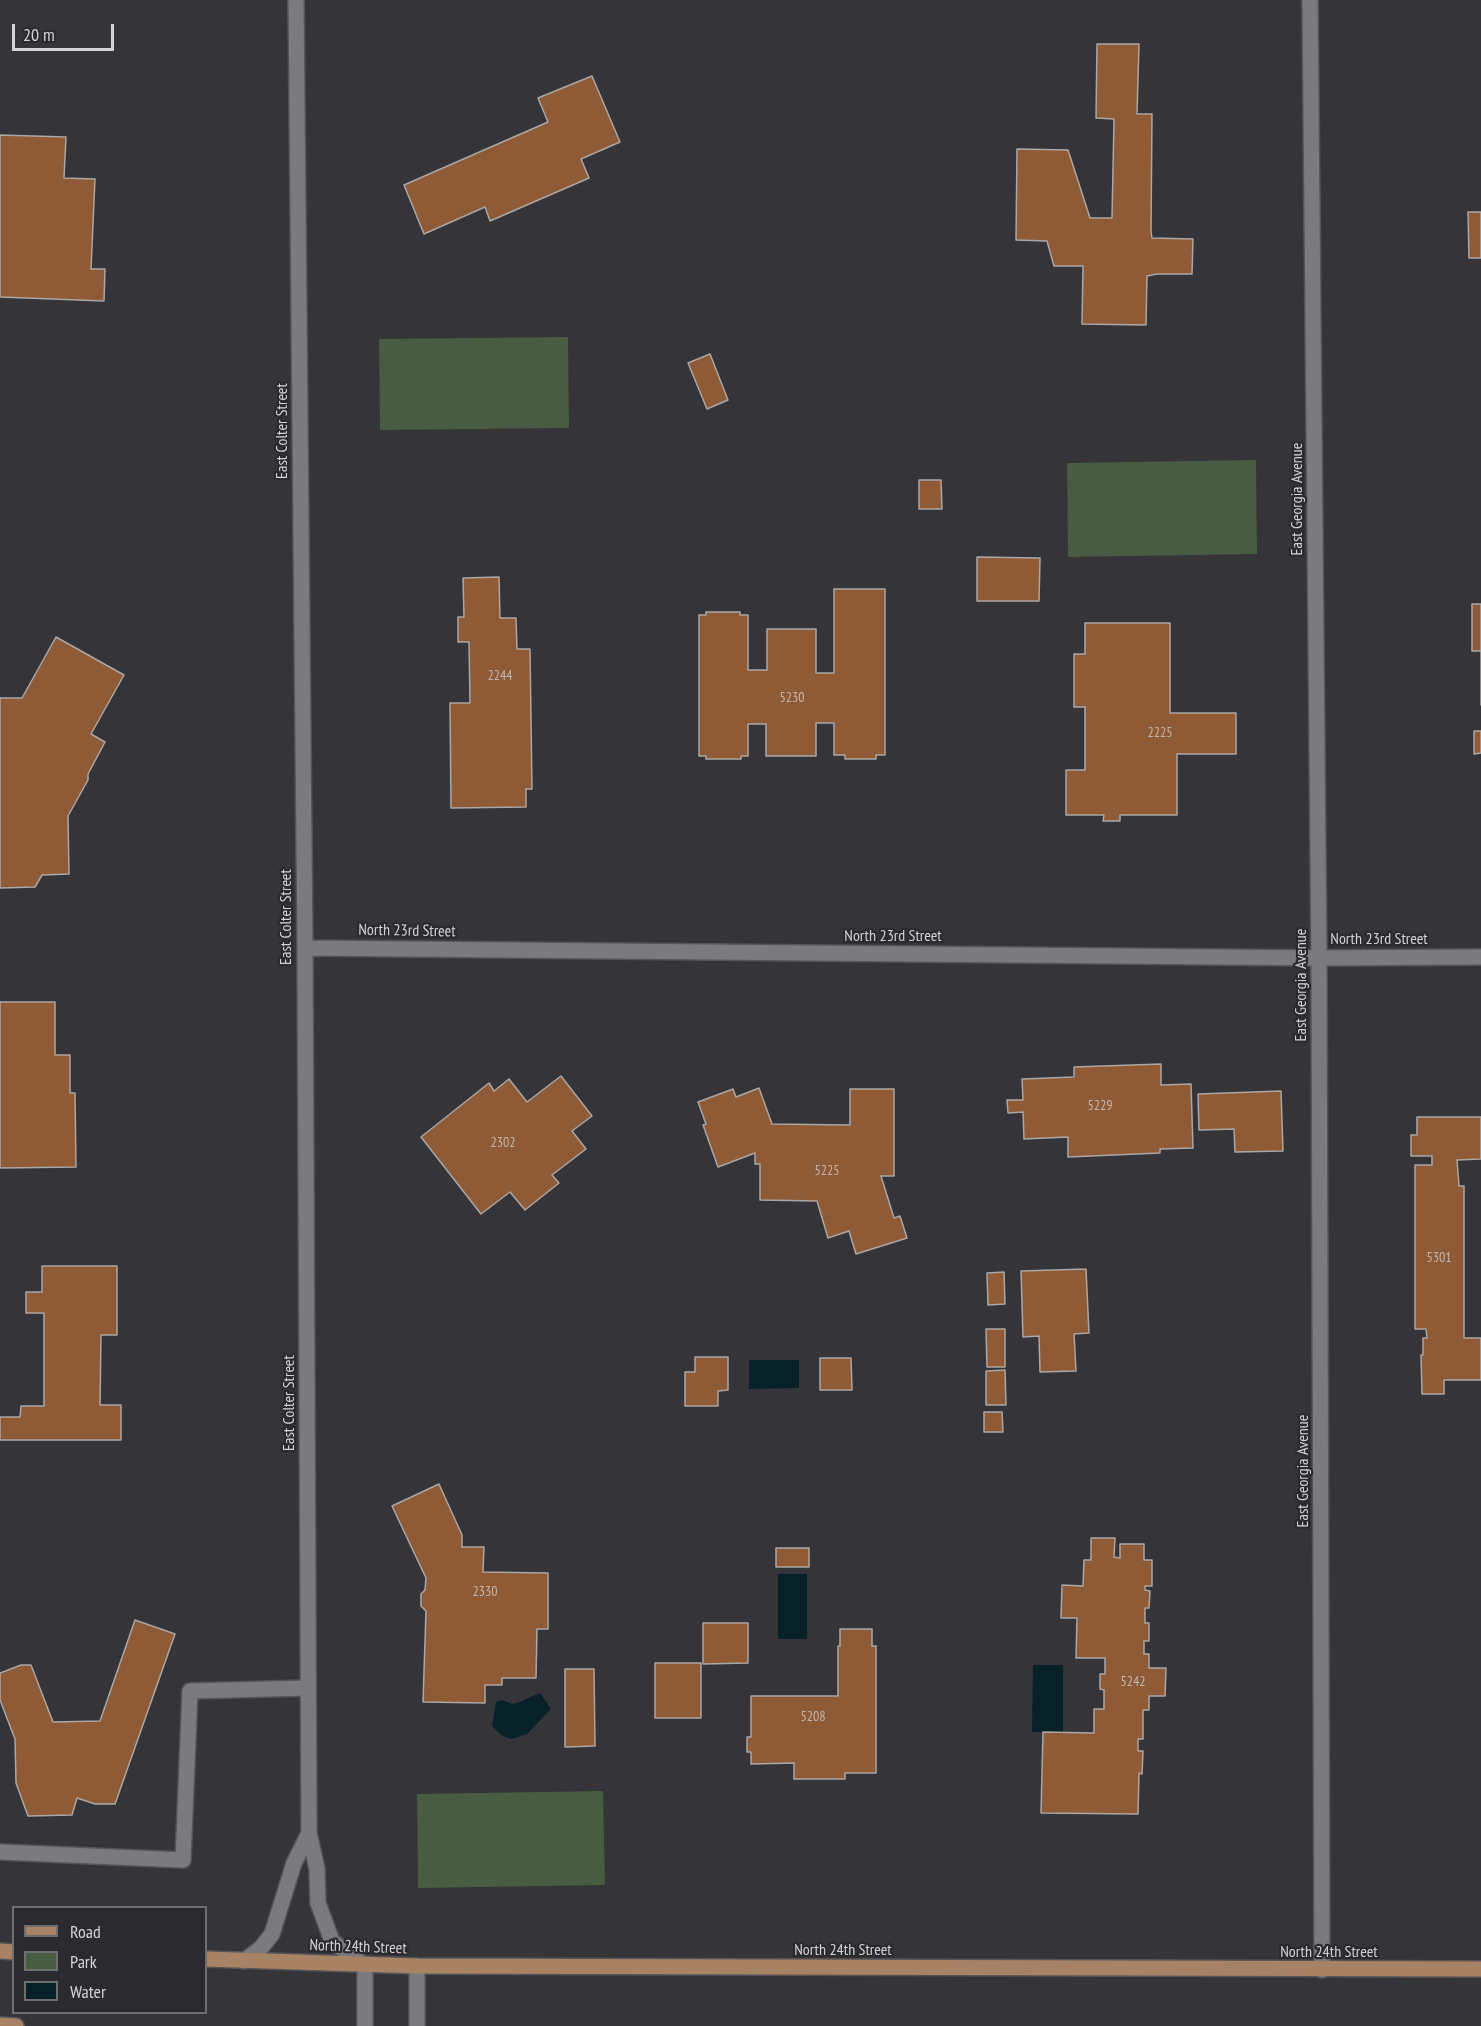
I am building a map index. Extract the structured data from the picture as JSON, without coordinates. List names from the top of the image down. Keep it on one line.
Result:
{"streets":{"main road":["North 24th Street"],"street":["East Colter Street","East Georgia Avenue","North 23rd Street"]},"crossings":[["East Colter Street","North 23rd Street"],["East Colter Street","North 24th Street"],["East Georgia Avenue","North 23rd Street"],["East Georgia Avenue","North 24th Street"]],"house_numbers":["2244","5230","2225","5229","2302","5225","5301","2330","5242","5208"],"legend":["Road","Park","Water"],"scale_bar":"20 m"}
